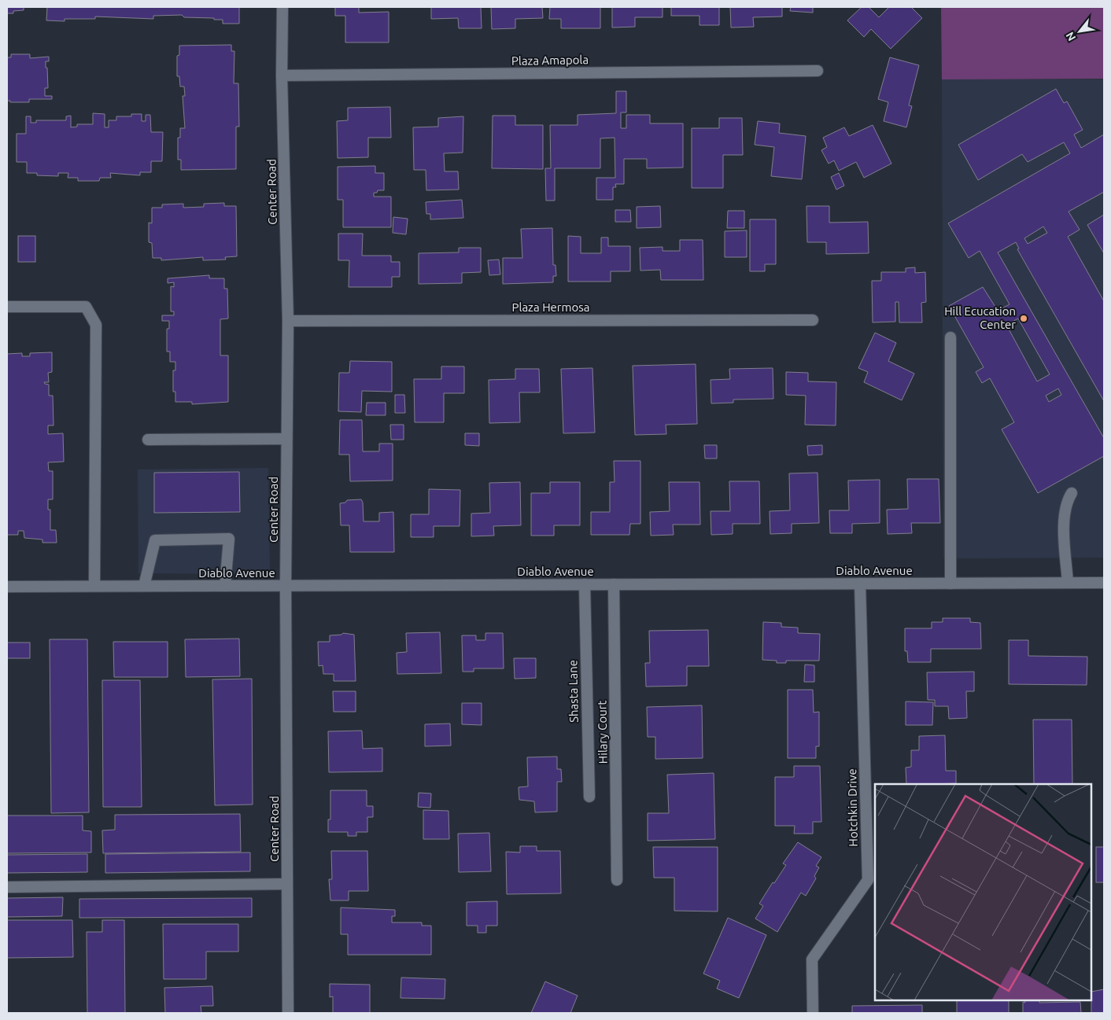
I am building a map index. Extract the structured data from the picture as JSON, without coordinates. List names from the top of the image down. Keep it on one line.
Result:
{"streets":{"street":["Plaza Amapola","Center Road","Plaza Hermosa","Diablo Avenue","Shasta Lane","Hilary Court","Hotchkin Drive"]},"crossings":[["Plaza Amapola","Center Road"],["Center Road","Plaza Hermosa"],["Center Road","Diablo Avenue"],["Diablo Avenue","Shasta Lane"],["Diablo Avenue","Hilary Court"],["Diablo Avenue","Hotchkin Drive"]],"places":["Hill Ecucation Center"],"north":"bottom left"}
